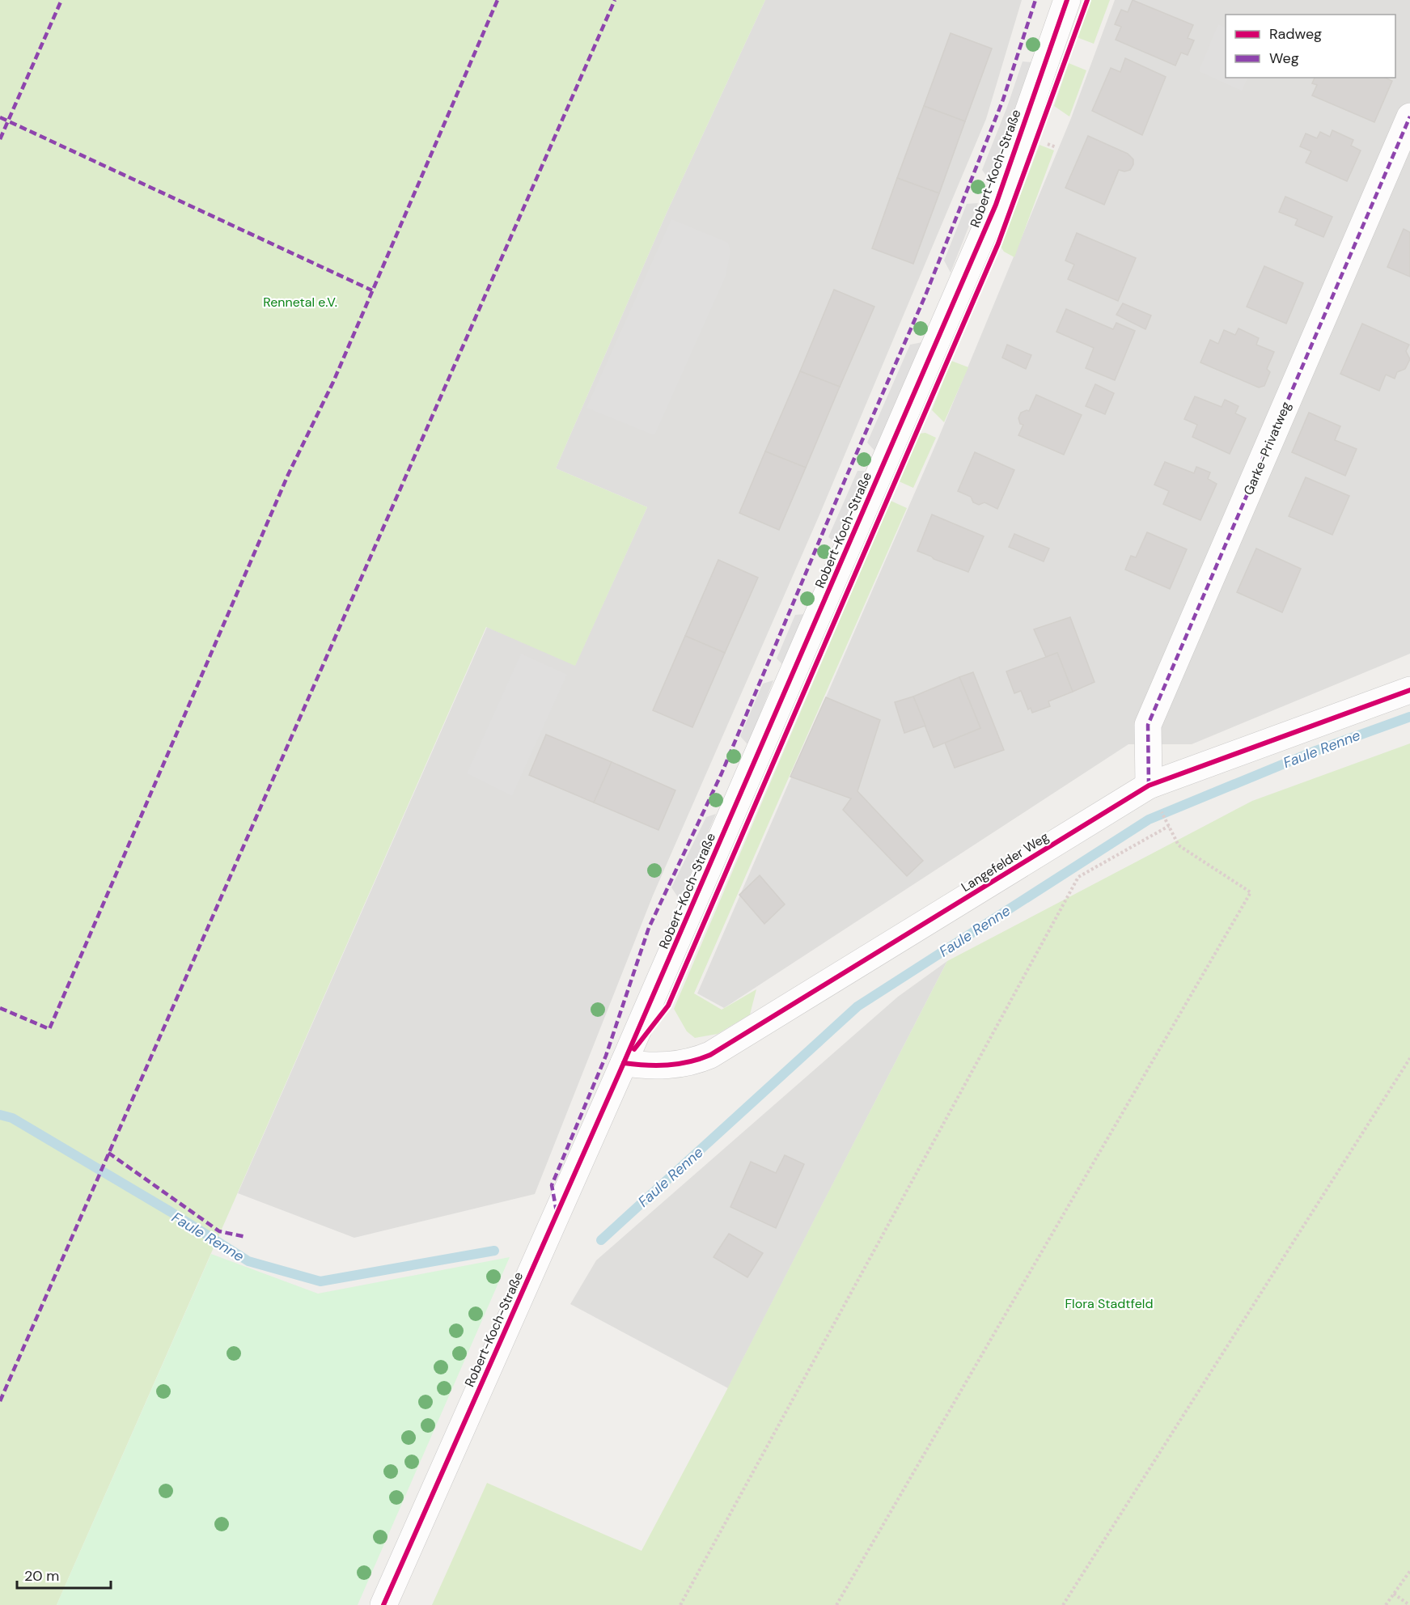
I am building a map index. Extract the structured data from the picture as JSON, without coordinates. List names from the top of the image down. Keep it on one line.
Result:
{"streets":{"street":["Robert-Koch-Straße","Garke-Privatweg","Langefelder Weg"]},"crossings":[["Robert-Koch-Straße","Langefelder Weg"],["Garke-Privatweg","Langefelder Weg"]],"water":["Faule Renne"],"parks":["Rennetal e.V.","Flora Stadtfeld"],"legend":["Radweg","Weg"],"scale_bar":"20 m"}
